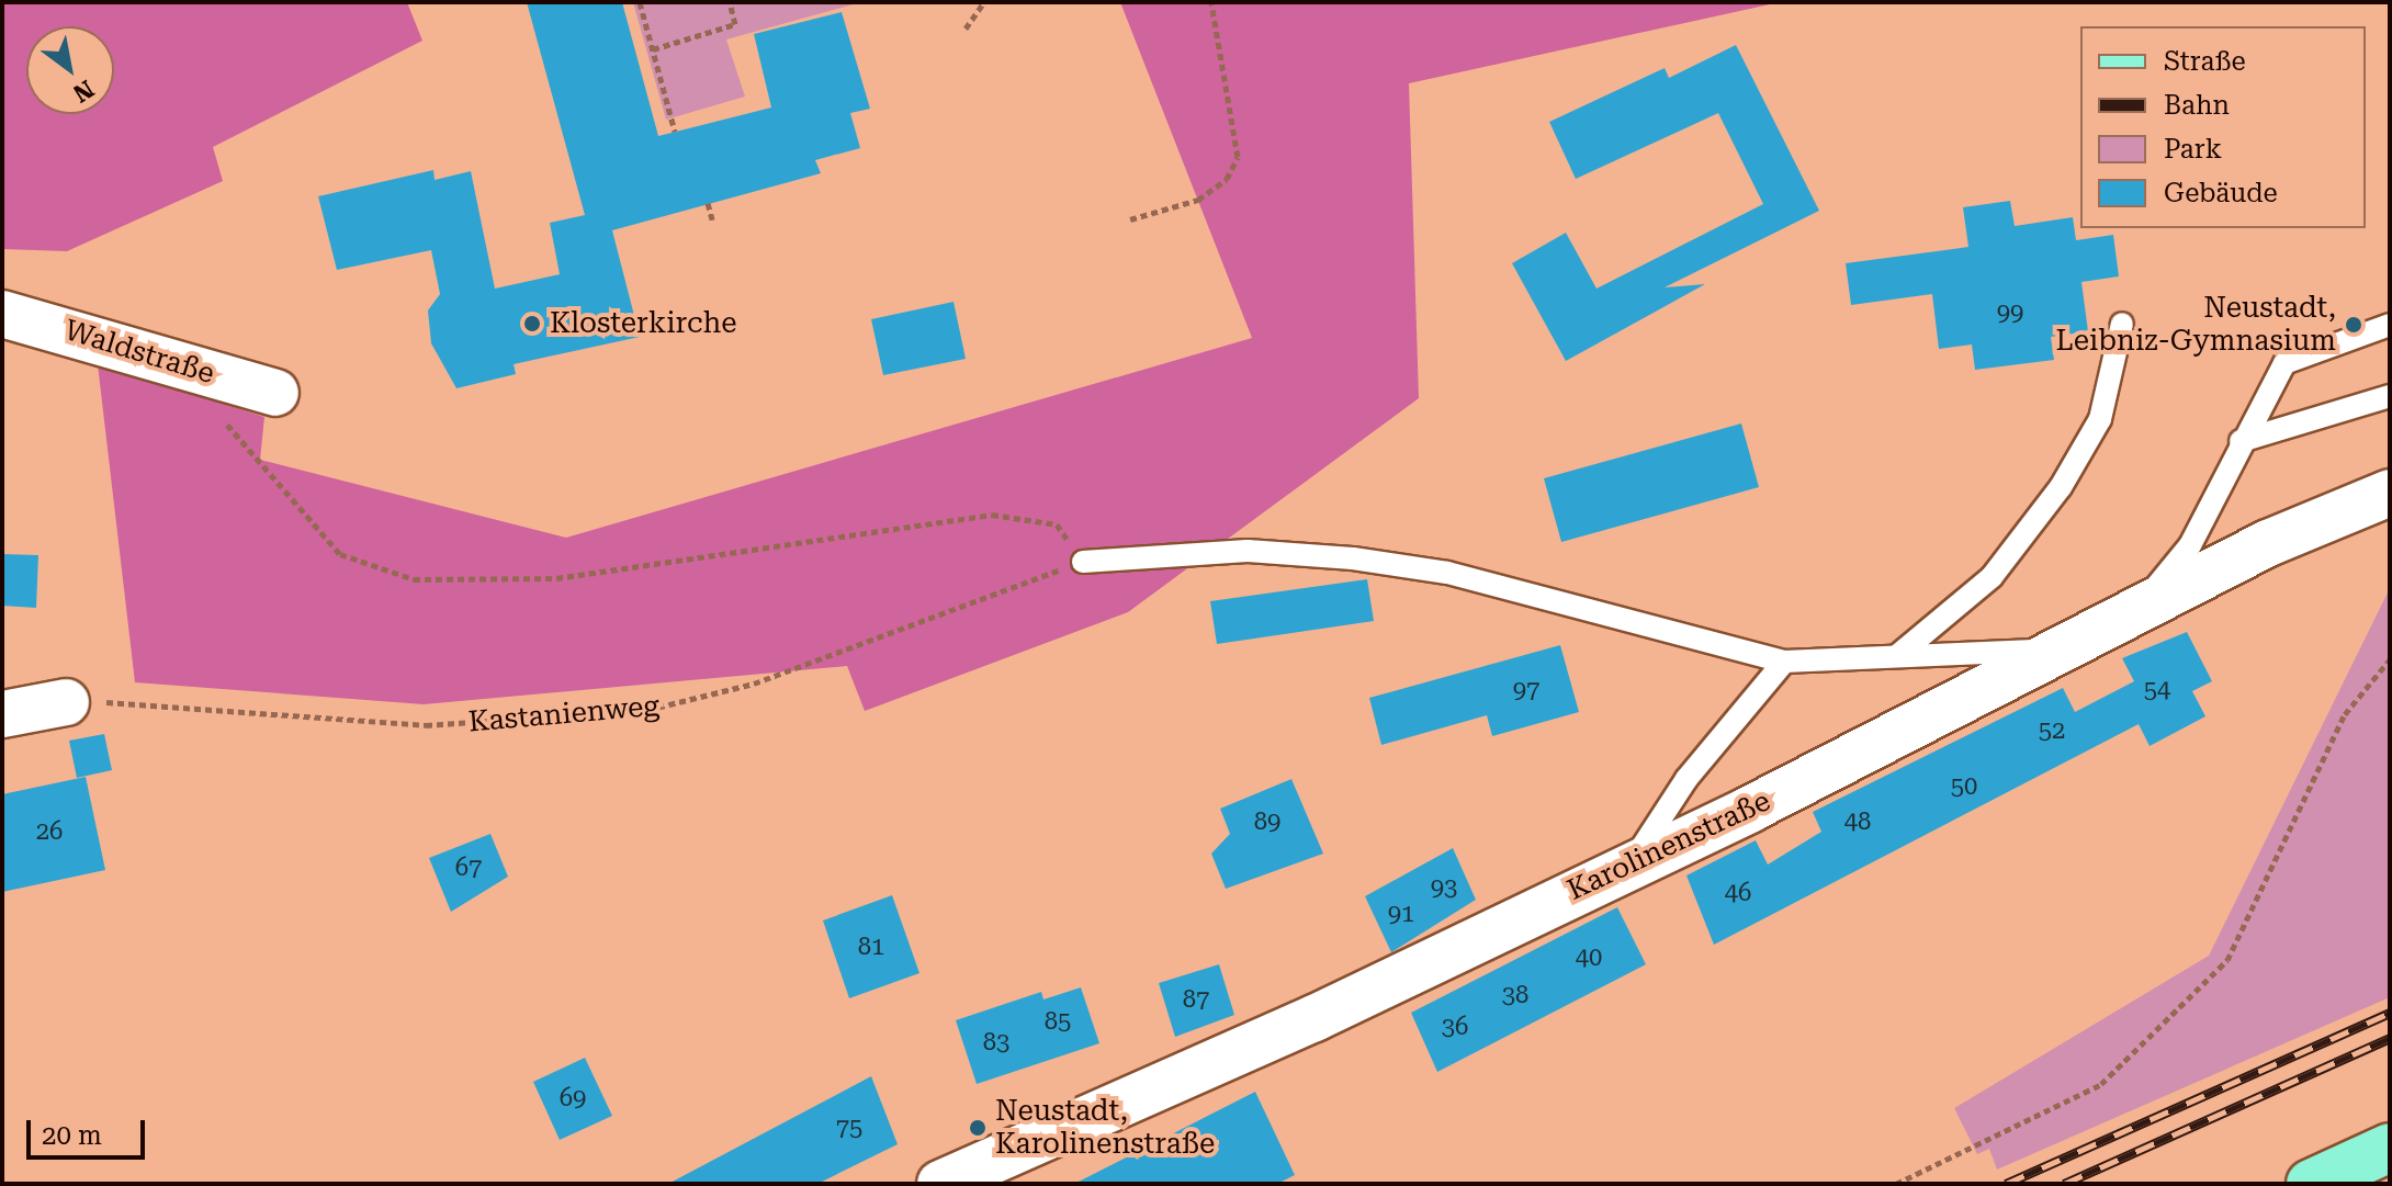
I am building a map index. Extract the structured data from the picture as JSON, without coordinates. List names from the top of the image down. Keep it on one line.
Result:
{"streets":{"street":["Waldstraße","Karolinenstraße"],"path":["Kastanienweg"]},"places":["Klosterkirche","Neustadt, Leibniz-Gymnasium","Neustadt, Karolinenstraße"],"house_numbers":["99","97","54","52","50","89","48","26","67","93","46","91","81","40","38","87","85","36","83","69","75"],"legend":["Straße","Bahn","Park","Gebäude"],"scale_bar":"20 m","north":"bottom right"}
